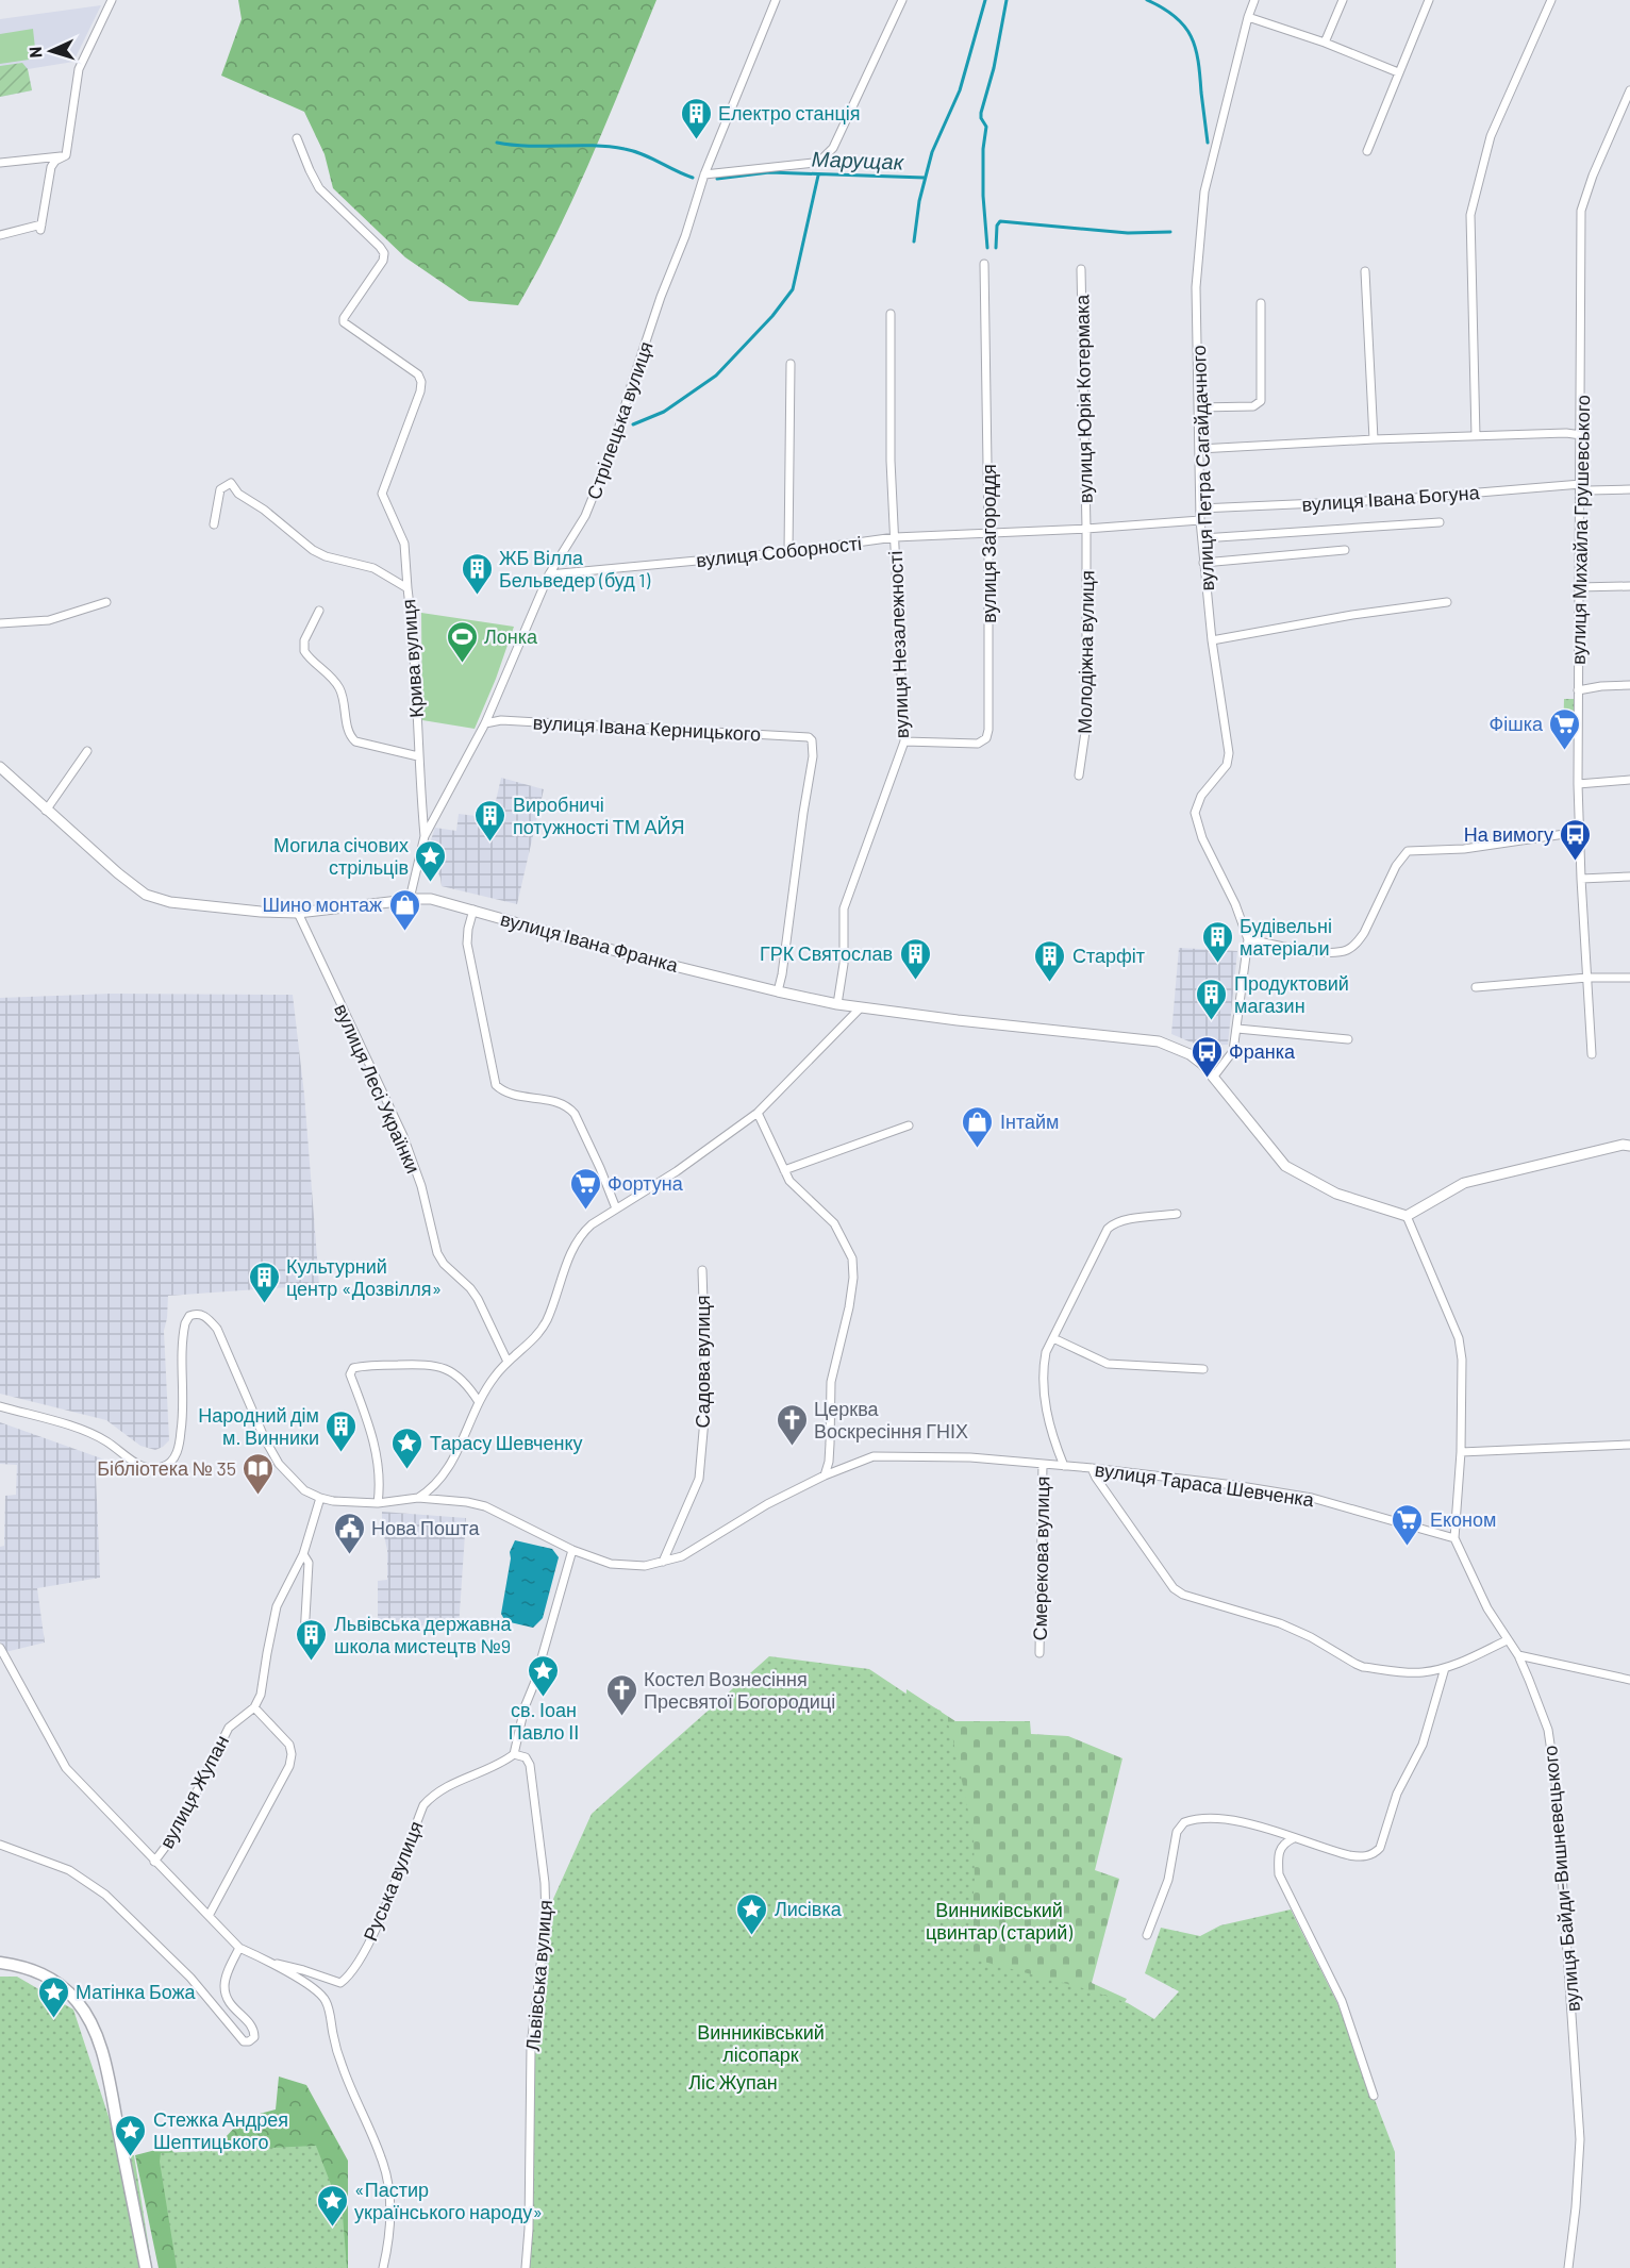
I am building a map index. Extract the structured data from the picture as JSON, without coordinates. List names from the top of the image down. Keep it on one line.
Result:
{"streets":{"street":["вулиця Юрія Котермака","Стрілецька вулиця","вулиця Петра Сагайдачного","вулиця Івана Богуна","вулиця Михайла Грушевського","вулиця Загороддя","вулиця Соборності","вулиця Незалежності","Молодіжна вулиця","Крива вулиця","вулиця Івана Керницького","вулиця Івана Франка","вулиця Лесі Українки","Садова вулиця","вулиця Тараса Шевченка","Смерекова вулиця","вулиця Жупан","вулиця Байди-Вишневецького","Руська вулиця","Львівська вулиця"]},"crossings":[["вулиця Юрія Котермака","вулиця Соборності"],["вулиця Юрія Котермака","Молодіжна вулиця"],["Стрілецька вулиця","вулиця Соборності"],["Стрілецька вулиця","Крива вулиця"],["Стрілецька вулиця","вулиця Івана Керницького"],["Стрілецька вулиця","вулиця Івана Франка"],["вулиця Петра Сагайдачного","вулиця Івана Богуна"],["вулиця Петра Сагайдачного","вулиця Соборності"],["вулиця Івана Богуна","вулиця Михайла Грушевського"],["вулиця Загороддя","вулиця Соборності"],["вулиця Загороддя","вулиця Незалежності"],["вулиця Соборності","вулиця Незалежності"],["вулиця Соборності","Молодіжна вулиця"],["вулиця Незалежності","вулиця Івана Франка"],["вулиця Івана Керницького","вулиця Івана Франка"],["вулиця Івана Франка","вулиця Лесі Українки"],["вулиця Івана Франка","вулиця Байди-Вишневецького"],["Садова вулиця","вулиця Тараса Шевченка"],["вулиця Тараса Шевченка","Смерекова вулиця"],["вулиця Тараса Шевченка","вулиця Байди-Вишневецького"],["Руська вулиця","Львівська вулиця"]],"water":["Марущак"],"parks":["Винниківський цвинтар (старий)","Винниківський лісопарк","Ліс Жупан"],"places":{"building":["Електро станція","ЖБ Вілла Бельведер (буд 1)","Виробничі потужності ТМ АЙЯ","Будівельні матеріали","ГРК Святослав","Старфіт","Продуктовий магазин","Культурний центр «Дозвілля»","Народний дім м. Винники","Львівська державна школа мистецтв №9"],"sports":["Лонка"],"supermarket":["Фішка","Фортуна","Економ"],"bus stop":["На вимогу","Франка"],"place":["Могила січових стрільців","Тарасу Шевченку","св. Іоан Павло ІІ","Лисівка","Матінка Божа","Стежка Андрея Шептицького","«Пастир українського народу»"],"shop":["Шино монтаж","Інтайм"],"church":["Церква Воскресіння ГНІХ","Костел Вознесіння Пресвятої Богородиці"],"library":["Бібліотека № 35"],"public building":["Нова Пошта"]},"north":"left"}
